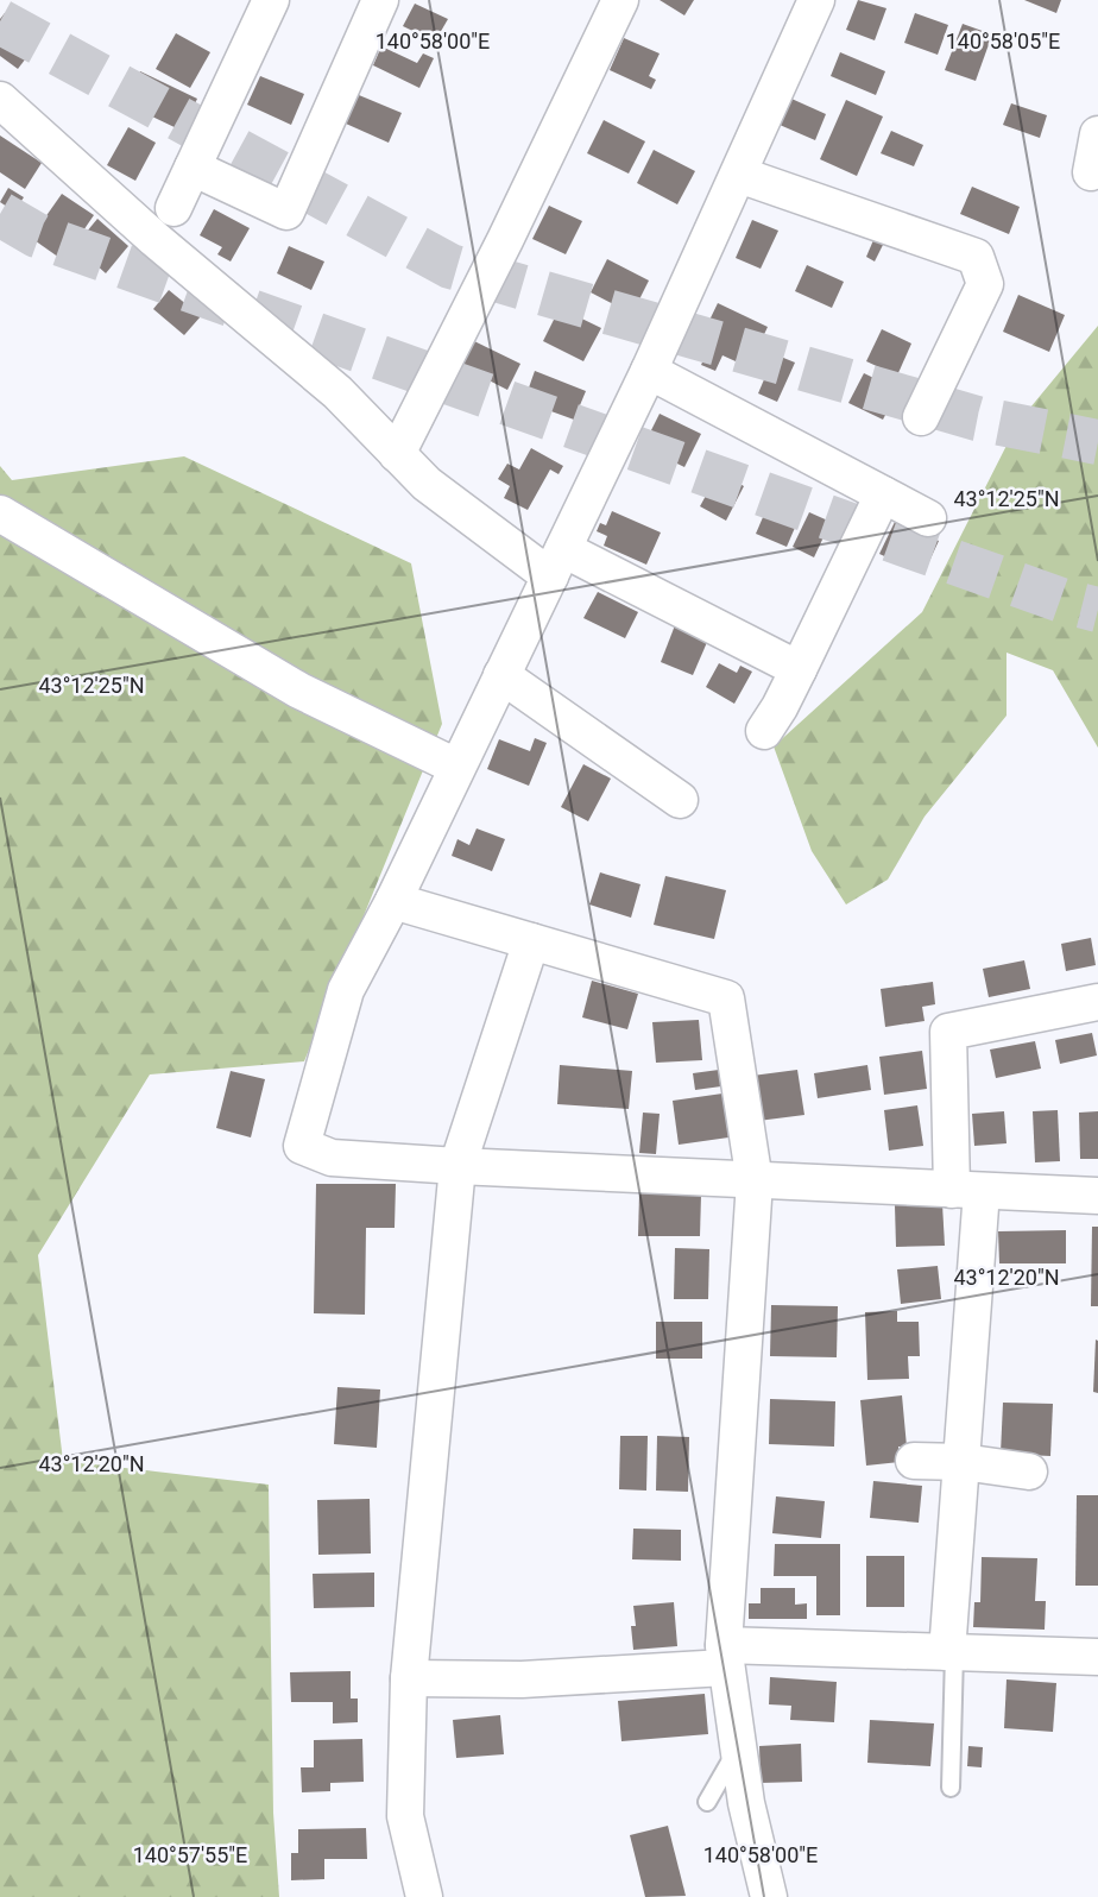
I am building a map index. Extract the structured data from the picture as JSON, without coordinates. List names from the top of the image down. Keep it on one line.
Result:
{"coordinates":["140°58'05\"E","140°58'00\"E","43°12'25\"N","43°12'20\"N","140°57'55\"E"]}
